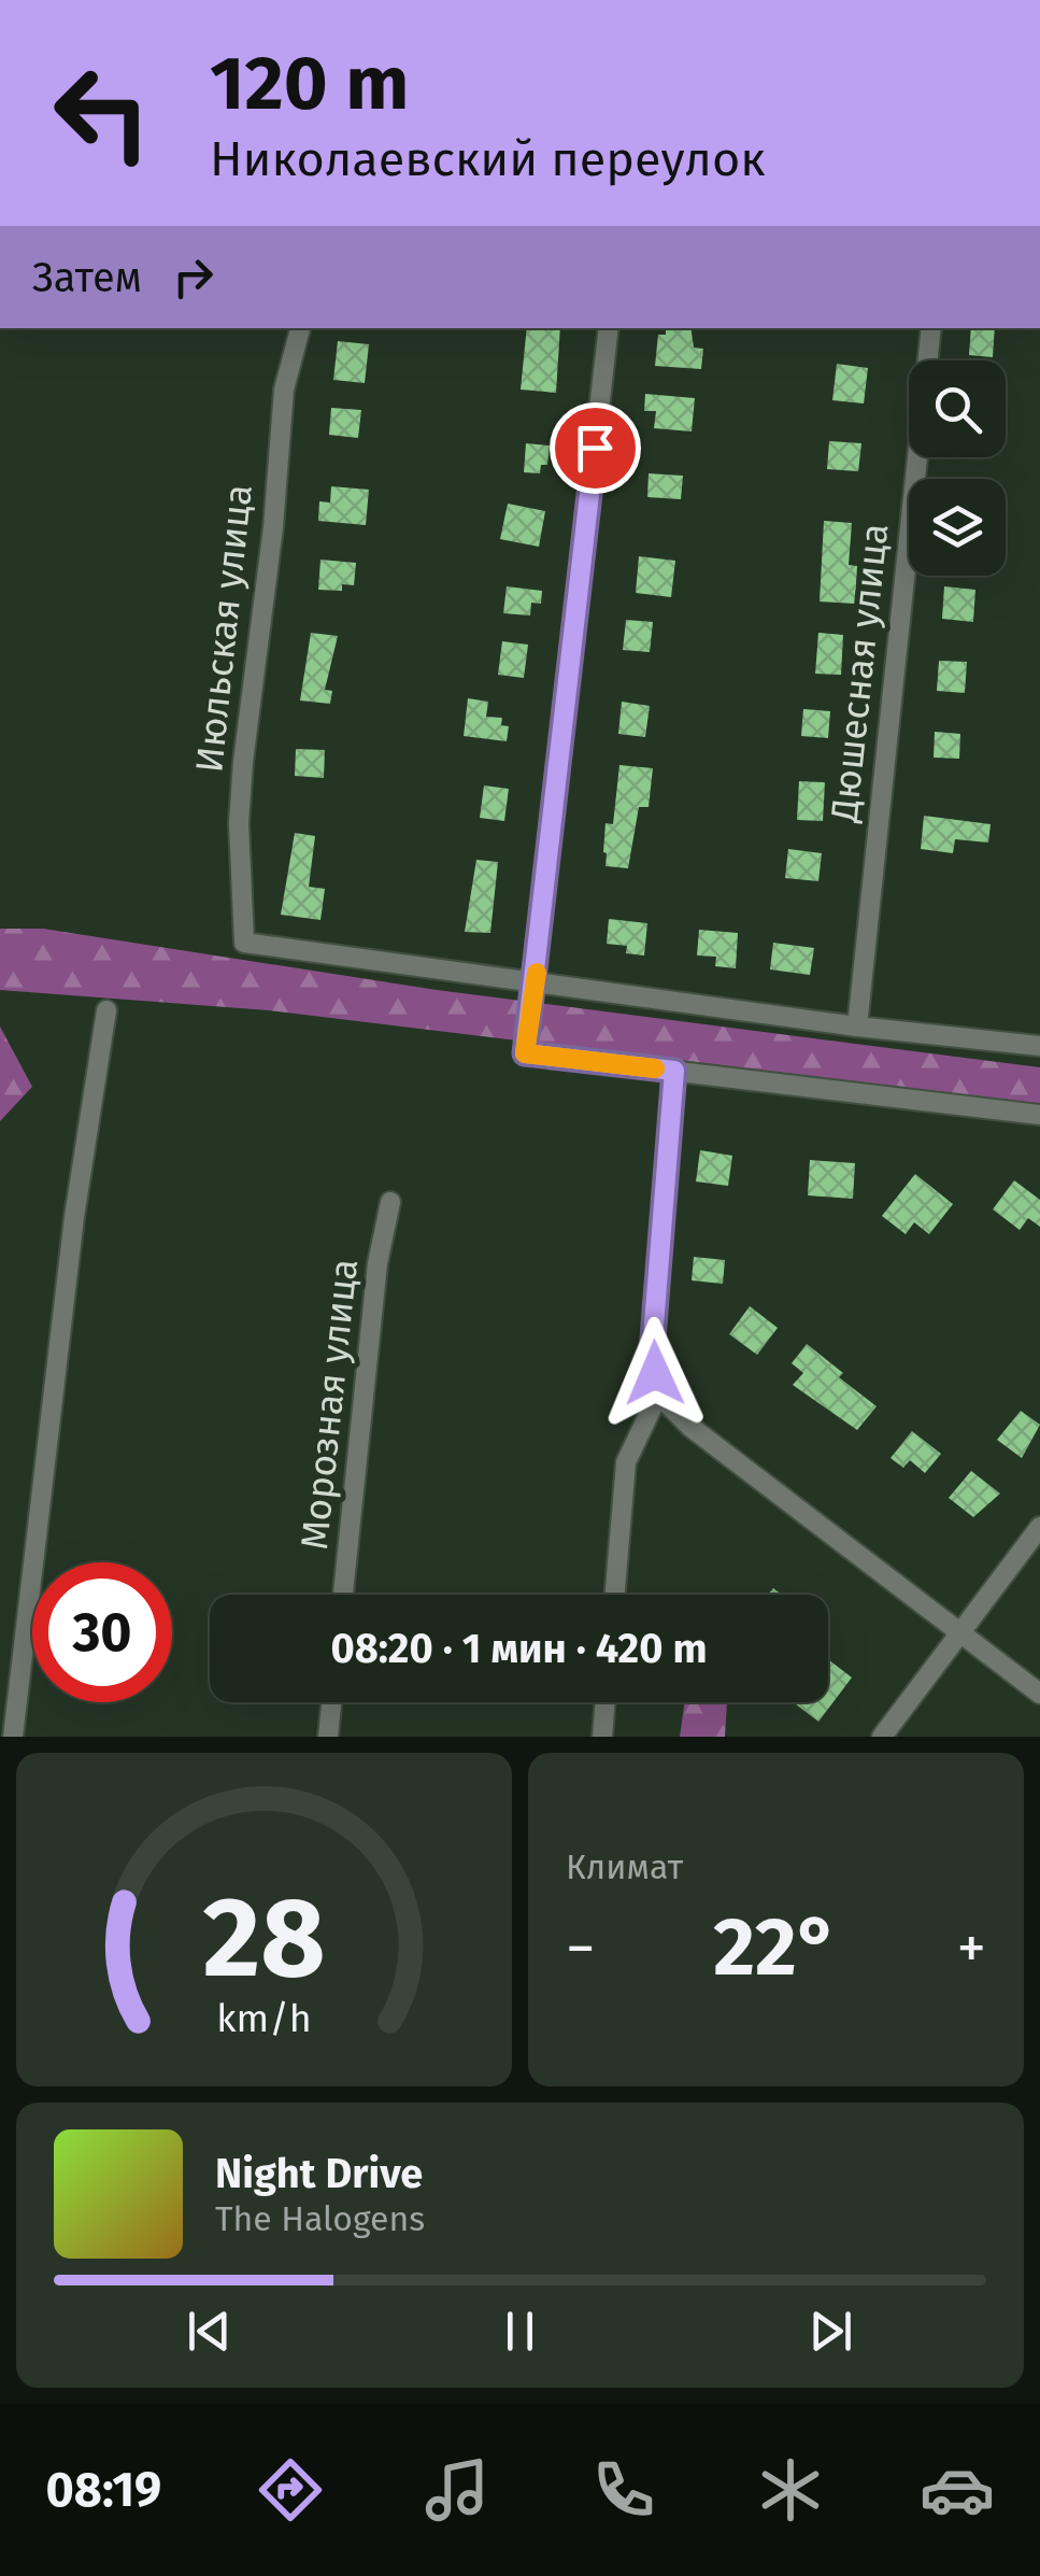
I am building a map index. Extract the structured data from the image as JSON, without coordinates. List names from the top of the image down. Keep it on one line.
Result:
{"streets":{"street":["Июльская улица","Дюшесная улица","Морозная улица"]},"page":{"turn":["120 m","Николаевский переулок"],"then":"Затем","limit":"30","trip":"08:20 · 1 мин · 420 m","tile":"Климат","heat":["−","22°","+"],"song":["Night Drive","The Halogens"],"tabs":"08:19","gauge":["28","km/h"]}}
